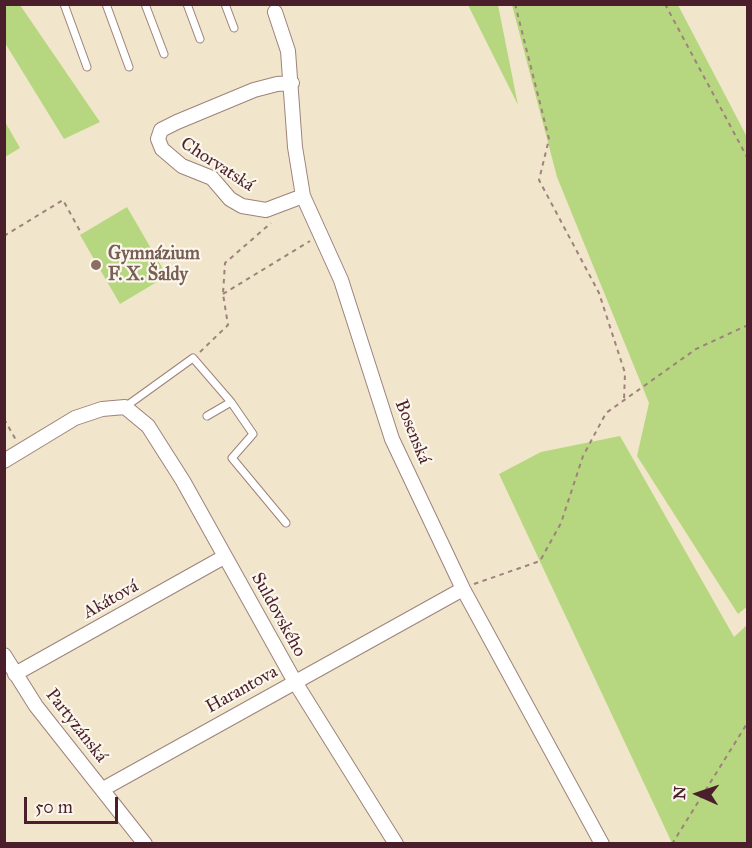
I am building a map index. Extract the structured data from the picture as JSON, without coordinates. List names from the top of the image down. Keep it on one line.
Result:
{"streets":{"street":["Chorvatská","Bosenská","Akátová","Suldovského","Harantova","Partyzánská"]},"crossings":[["Chorvatská","Bosenská"],["Bosenská","Harantova"],["Akátová","Suldovského"],["Akátová","Partyzánská"],["Suldovského","Harantova"],["Harantova","Partyzánská"]],"places":["Gymnázium F. X. Šaldy"],"scale_bar":"50 m","north":"left"}
